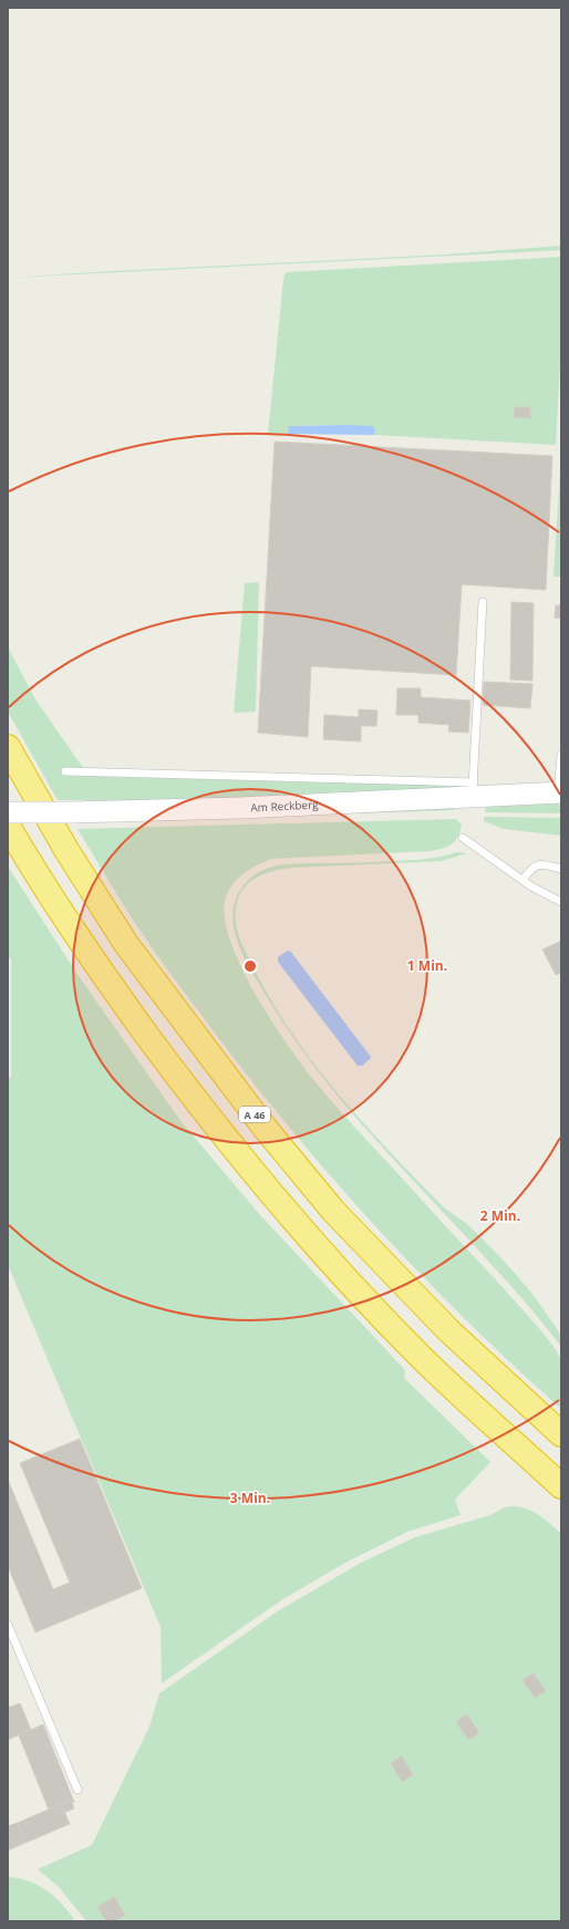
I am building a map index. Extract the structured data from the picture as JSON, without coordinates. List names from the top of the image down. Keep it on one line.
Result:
{"streets":{"highway":["A 46"],"street":["Am Reckberg"]},"rings":["1 Min.","2 Min.","3 Min."]}
